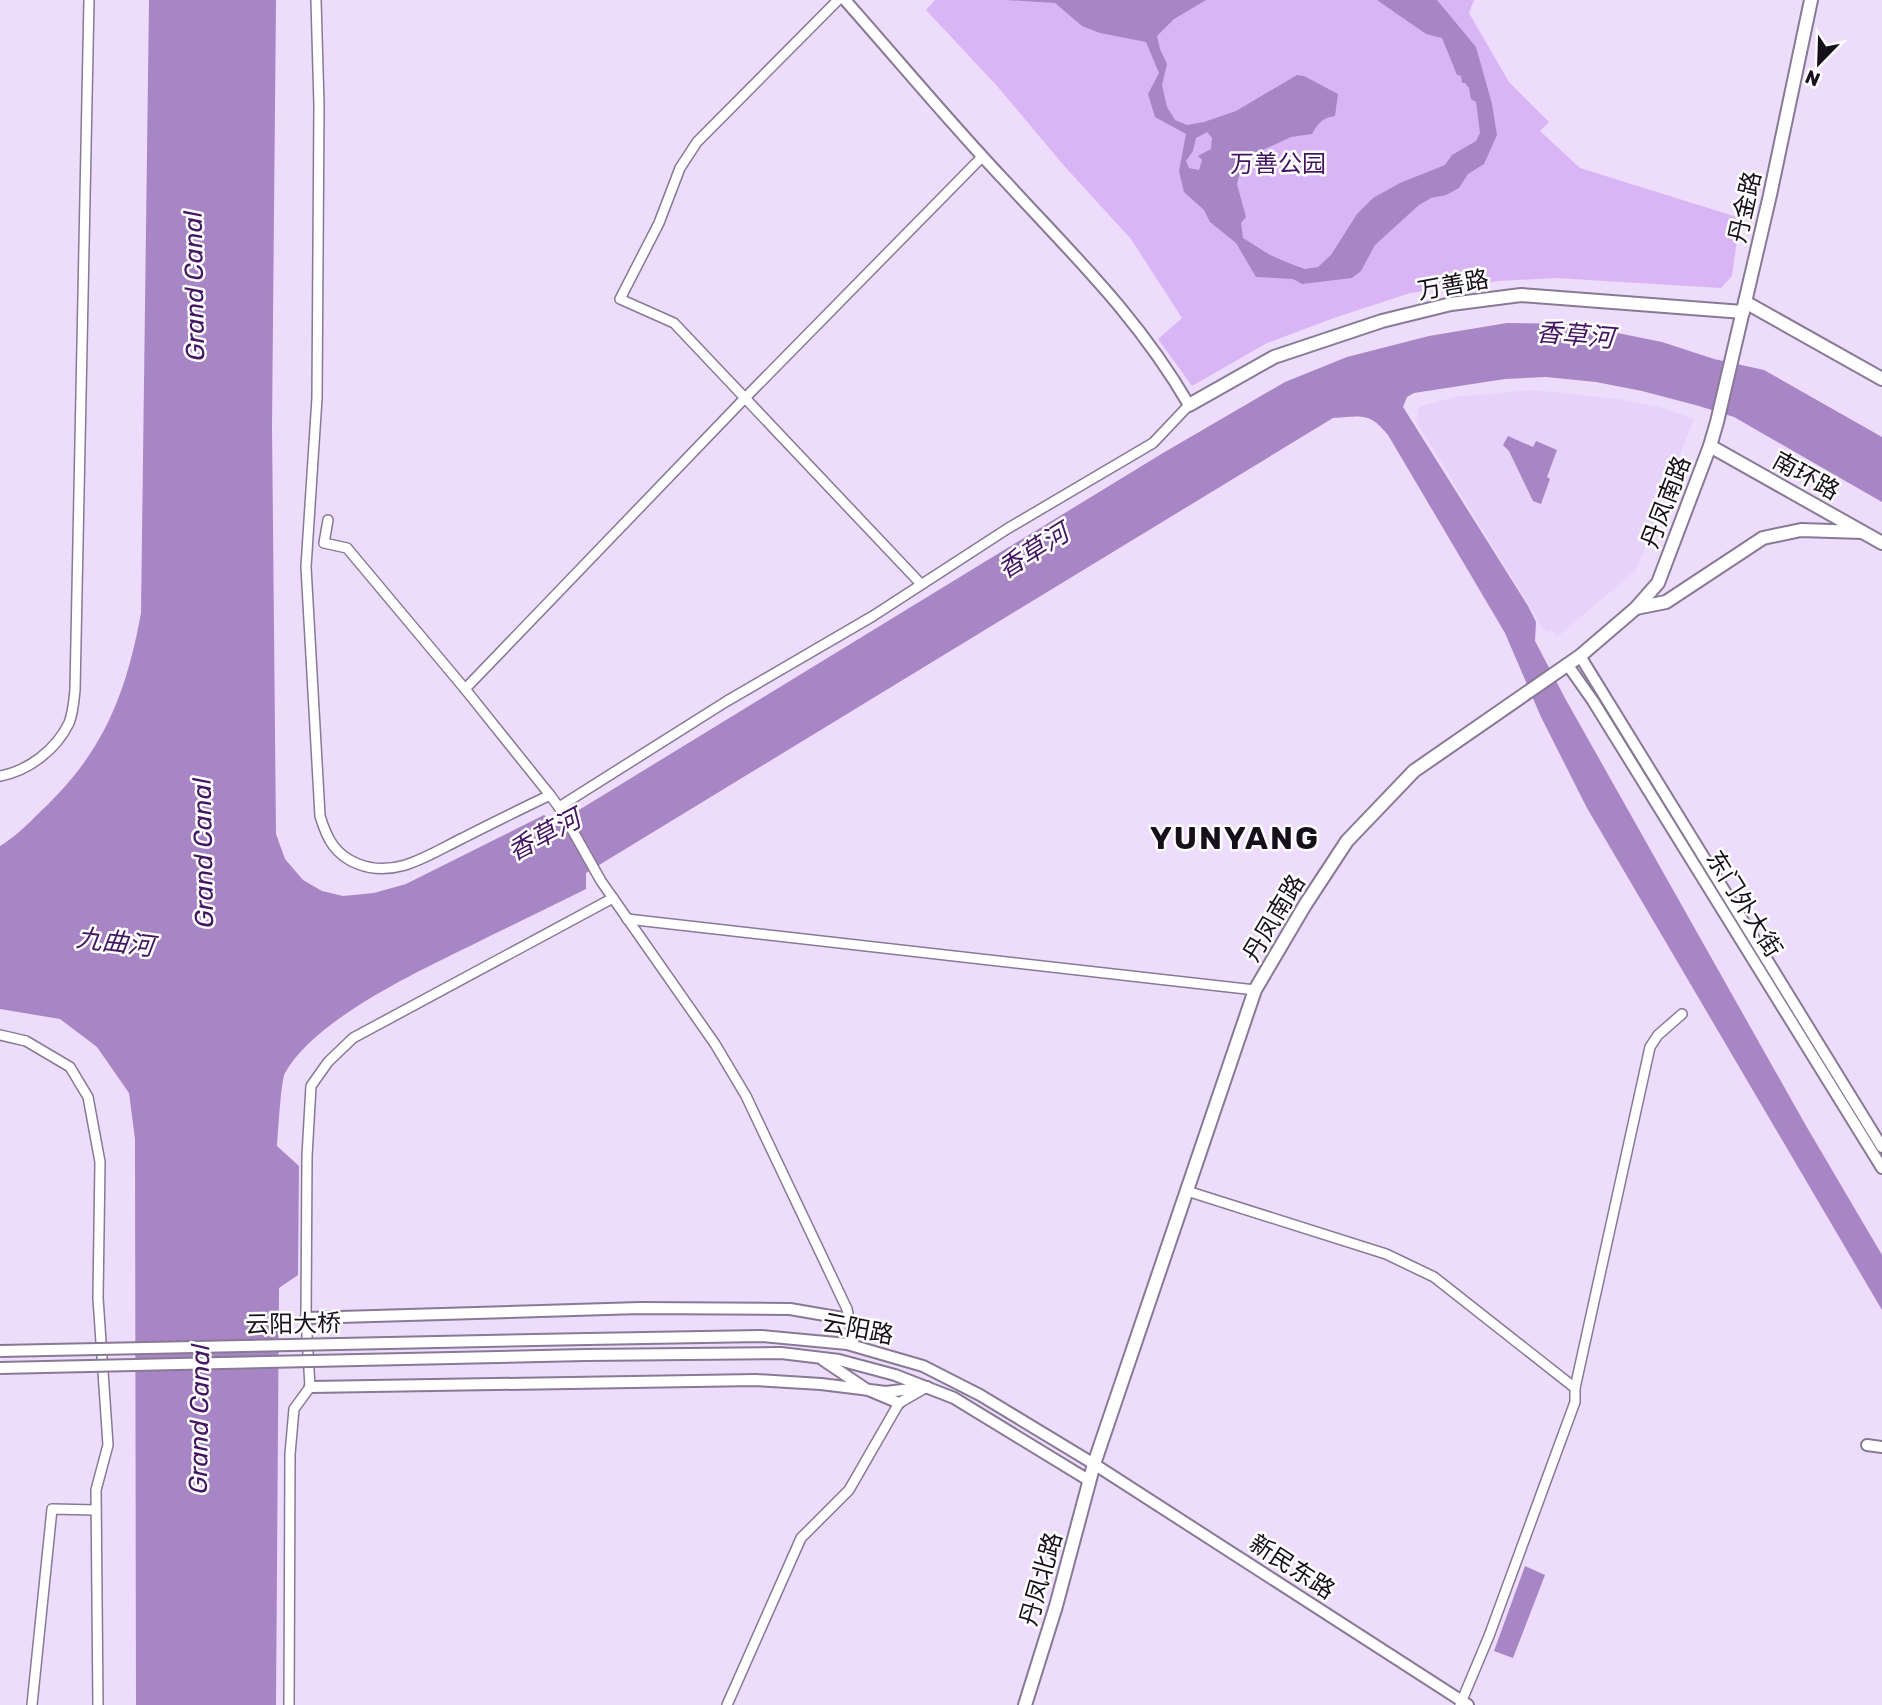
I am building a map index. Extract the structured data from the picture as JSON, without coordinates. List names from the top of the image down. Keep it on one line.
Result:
{"streets":{"main road":["丹金路","万善路","南环路","丹凤南路","丹凤北路"],"street":["东门外大街","云阳大桥","云阳路","新民东路"]},"crossings":[["丹金路","万善路"],["丹金路","丹凤南路"],["南环路","丹凤南路"],["丹凤南路","东门外大街"],["丹凤南路","云阳路"],["丹凤南路","新民东路"],["丹凤南路","丹凤北路"],["云阳大桥","云阳路"],["云阳路","新民东路"],["云阳路","丹凤北路"],["新民东路","丹凤北路"]],"districts":["YUNYANG"],"water":["Grand Canal","香草河","九曲河"],"parks":["万善公园"],"north":"bottom left"}
